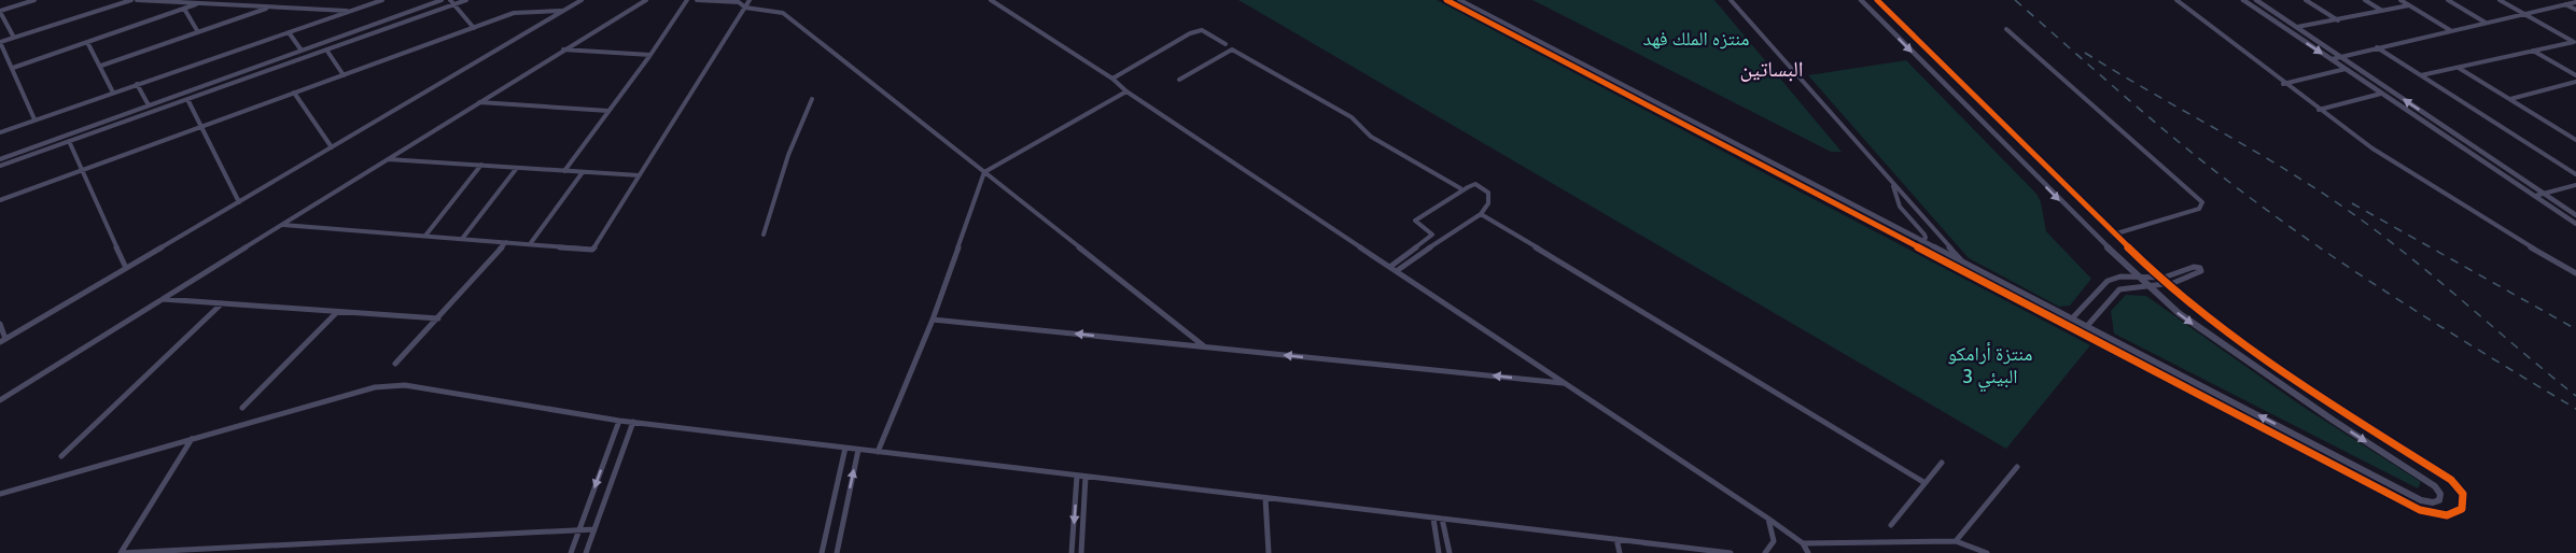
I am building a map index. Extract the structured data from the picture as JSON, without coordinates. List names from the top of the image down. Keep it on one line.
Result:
{"districts":["البساتين"],"parks":["منتزه الملك فهد","منتزة أرامكو البيئي 3"]}
